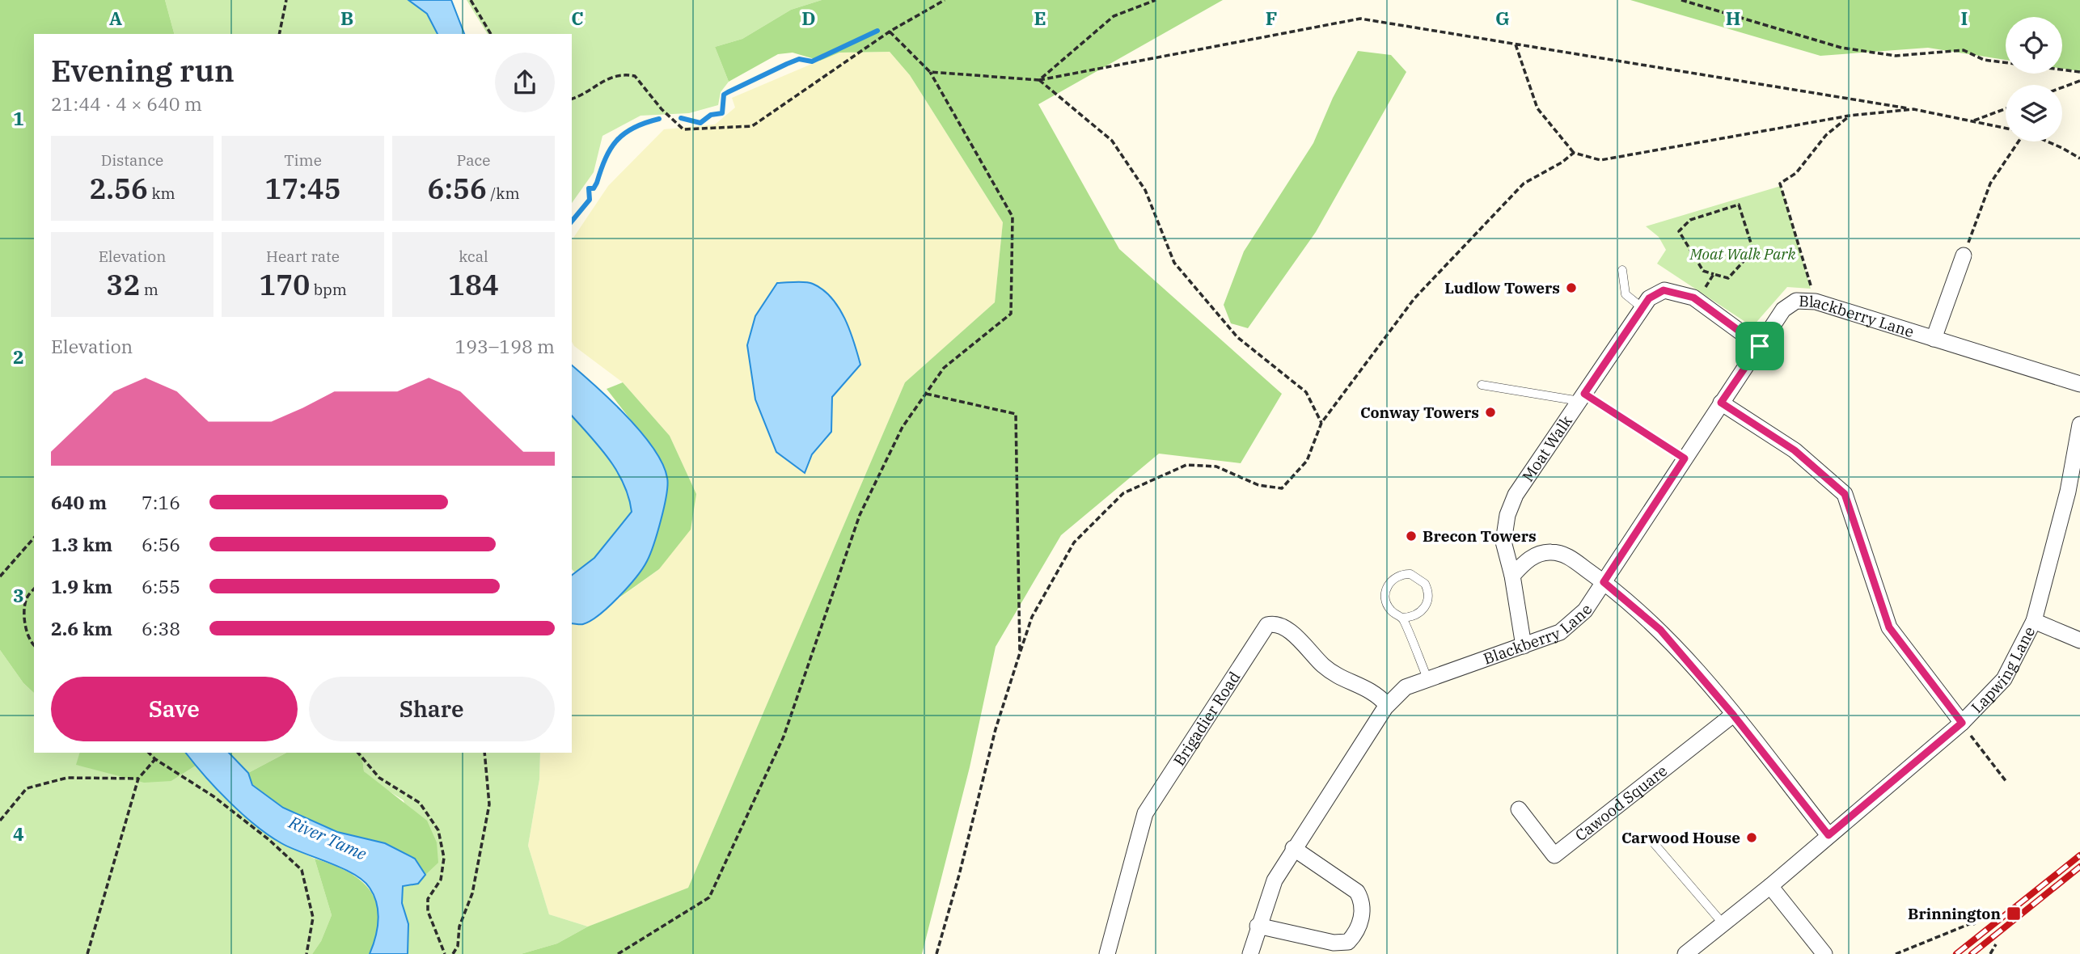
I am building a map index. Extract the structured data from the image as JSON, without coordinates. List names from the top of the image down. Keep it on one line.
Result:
{"streets":{"street":["Blackberry Lane","Moat Walk","Lapwing Lane","Brigadier Road","Cawood Square"]},"crossings":[["Blackberry Lane","Moat Walk"],["Blackberry Lane","Brigadier Road"]],"water":["River Tame"],"parks":["Moat Walk Park"],"places":{"other":["Ludlow Towers","Conway Towers","Brecon Towers","Carwood House"],"transit":["Brinnington"]},"page":{"heading":["Evening run","21:44 · 4 × 640 m"],"stats":[["Distance","2.56 km"],["Time","17:45"],["Pace","6:56 /km"],["Elevation","32 m"],["Heart rate","170 bpm"],["kcal","184"]],"chart":["Elevation","193–198 m"],"list":[{"name":"640 m","note":"7:16"},{"name":"1.3 km","note":"6:56"},{"name":"1.9 km","note":"6:55"},{"name":"2.6 km","note":"6:38"}],"buttons":["Save","Share"]},"grid":{"columns":["A","B","C","D","E","F","G","H","I"],"rows":["1","2","3","4"]}}
